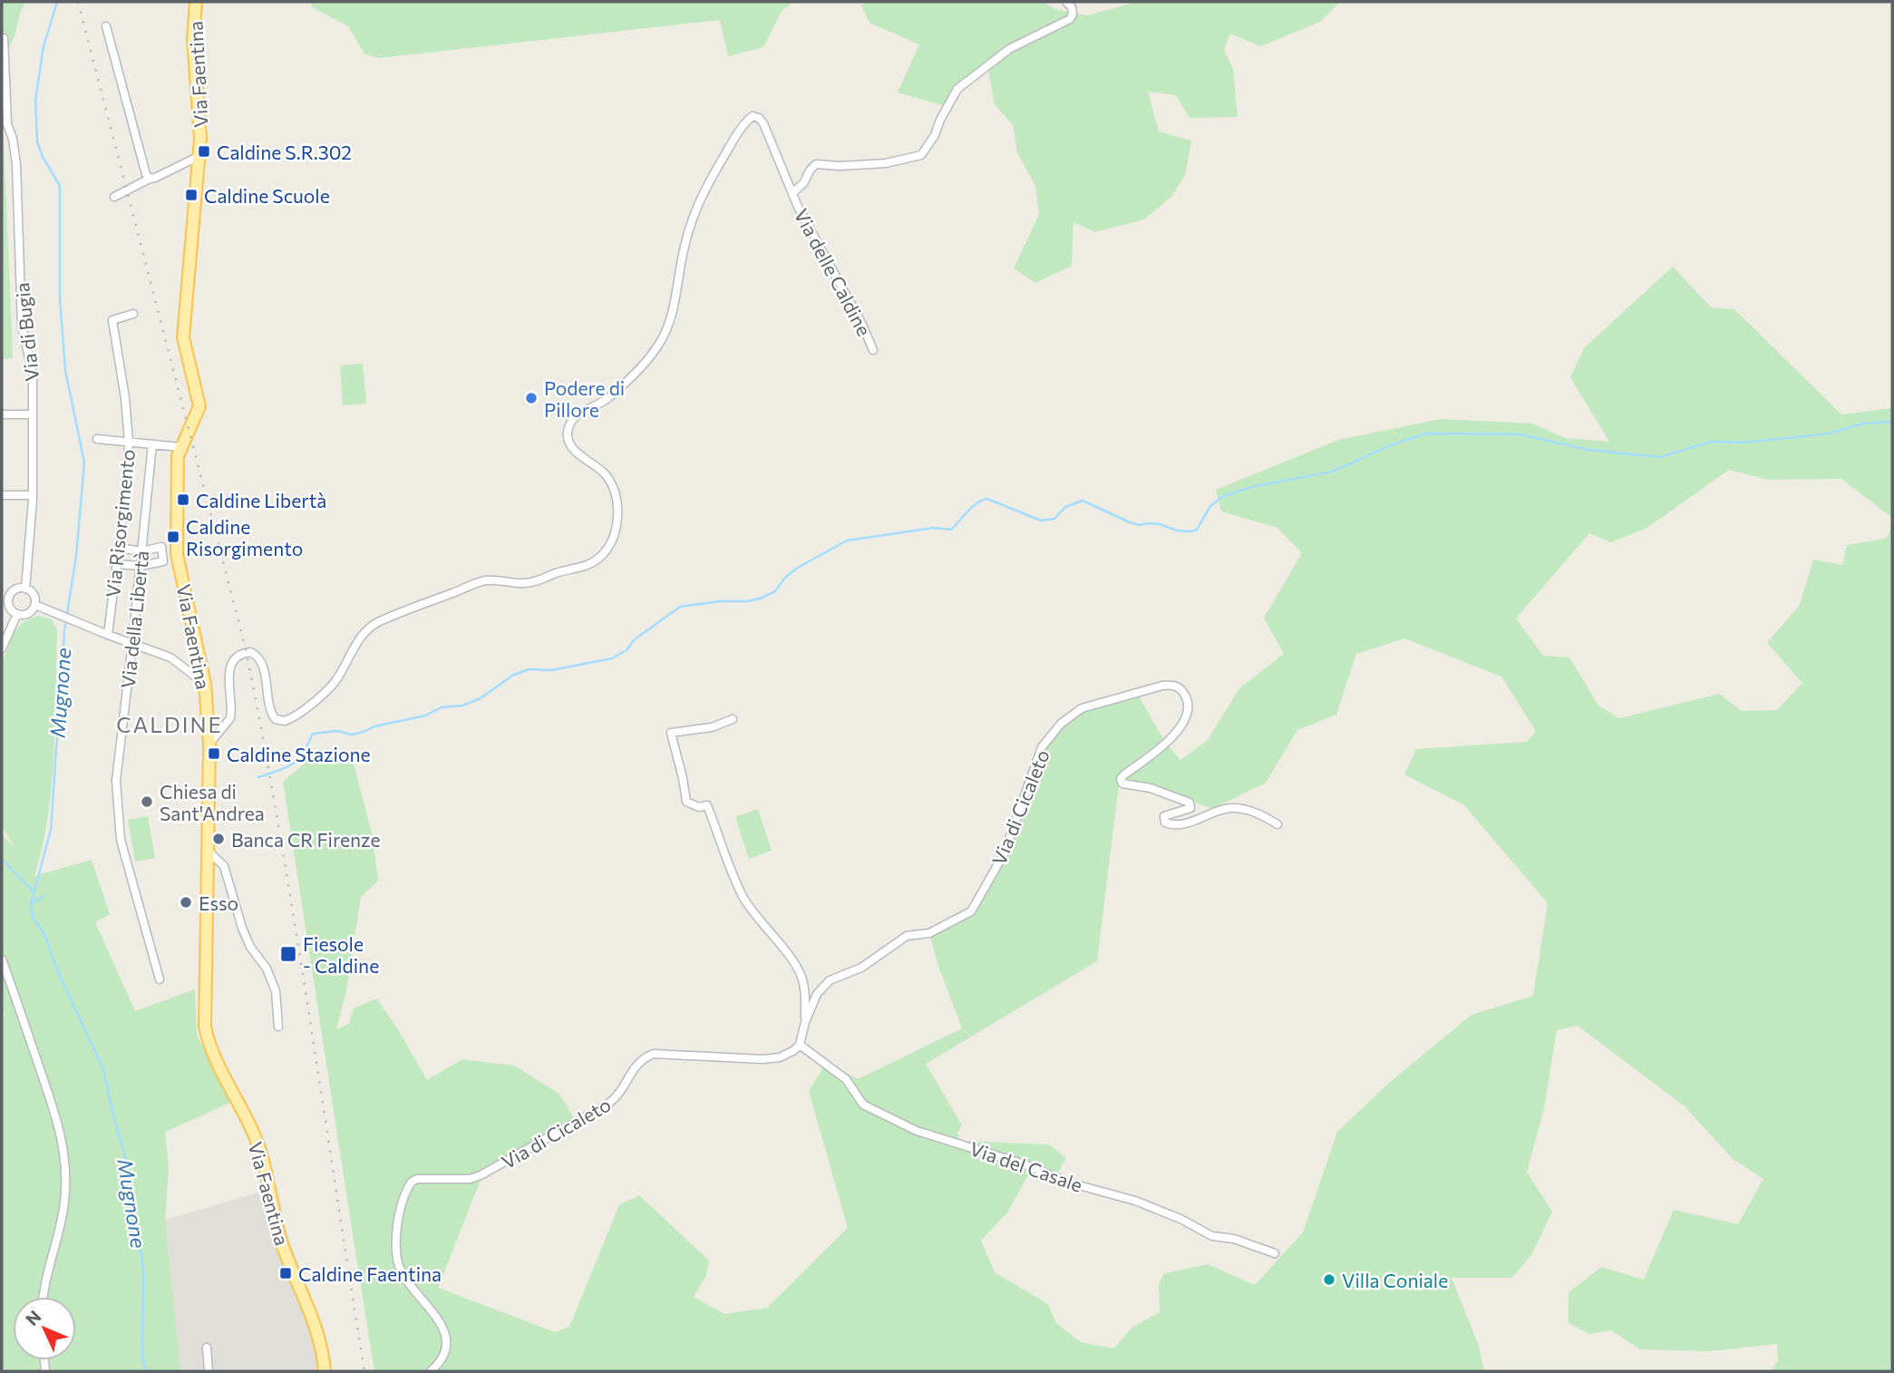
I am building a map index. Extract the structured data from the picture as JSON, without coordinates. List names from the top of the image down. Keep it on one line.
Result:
{"streets":{"main road":["Via Faentina"],"street":["Via delle Caldine","Via di Bugia","Via Risorgimento","Via della Libertà","Via di Cicaleto","Via del Casale"]},"crossings":[["Via Faentina","Via delle Caldine"],["Via di Cicaleto","Via del Casale"]],"districts":["CALDINE"],"water":["Mugnone"],"places":{"transit":["Caldine S.R.302","Caldine Scuole","Caldine Libertà","Caldine Risorgimento","Caldine Stazione","Fiesole - Caldine","Caldine Faentina"],"other":["Podere di Pillore","Chiesa di Sant'Andrea","Banca CR Firenze","Esso","Villa Coniale"]},"north":"top left"}
